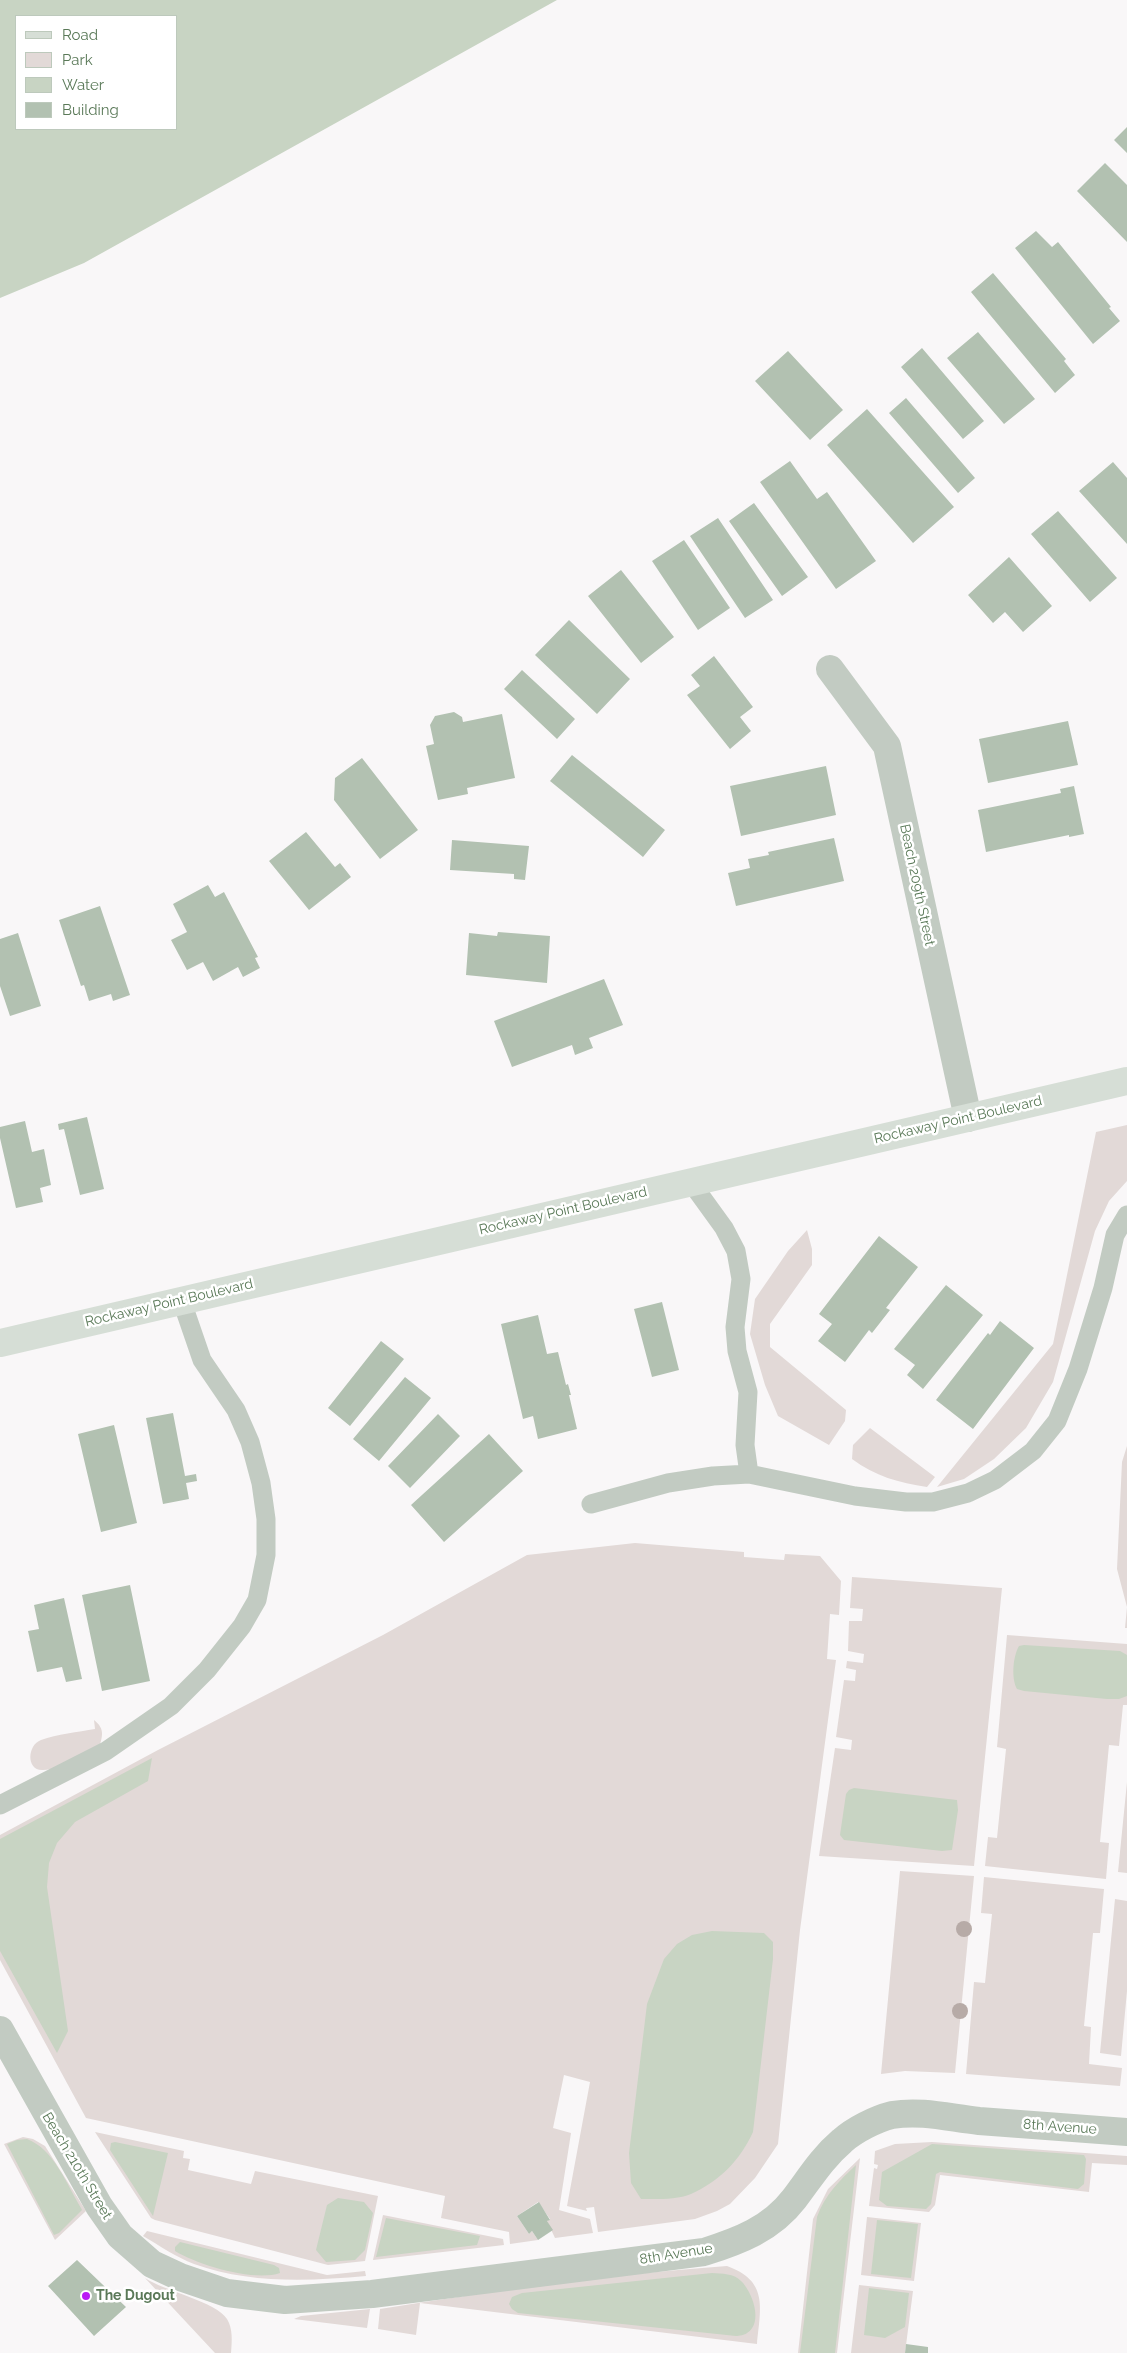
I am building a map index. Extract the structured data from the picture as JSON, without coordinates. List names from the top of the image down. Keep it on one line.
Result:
{"streets":{"street":["Beach 209th Street","Rockaway Point Boulevard","8th Avenue","Beach 210th Street"]},"crossings":[["Beach 209th Street","Rockaway Point Boulevard"],["8th Avenue","Beach 210th Street"]],"places":["The Dugout"],"legend":["Road","Park","Water","Building"]}
